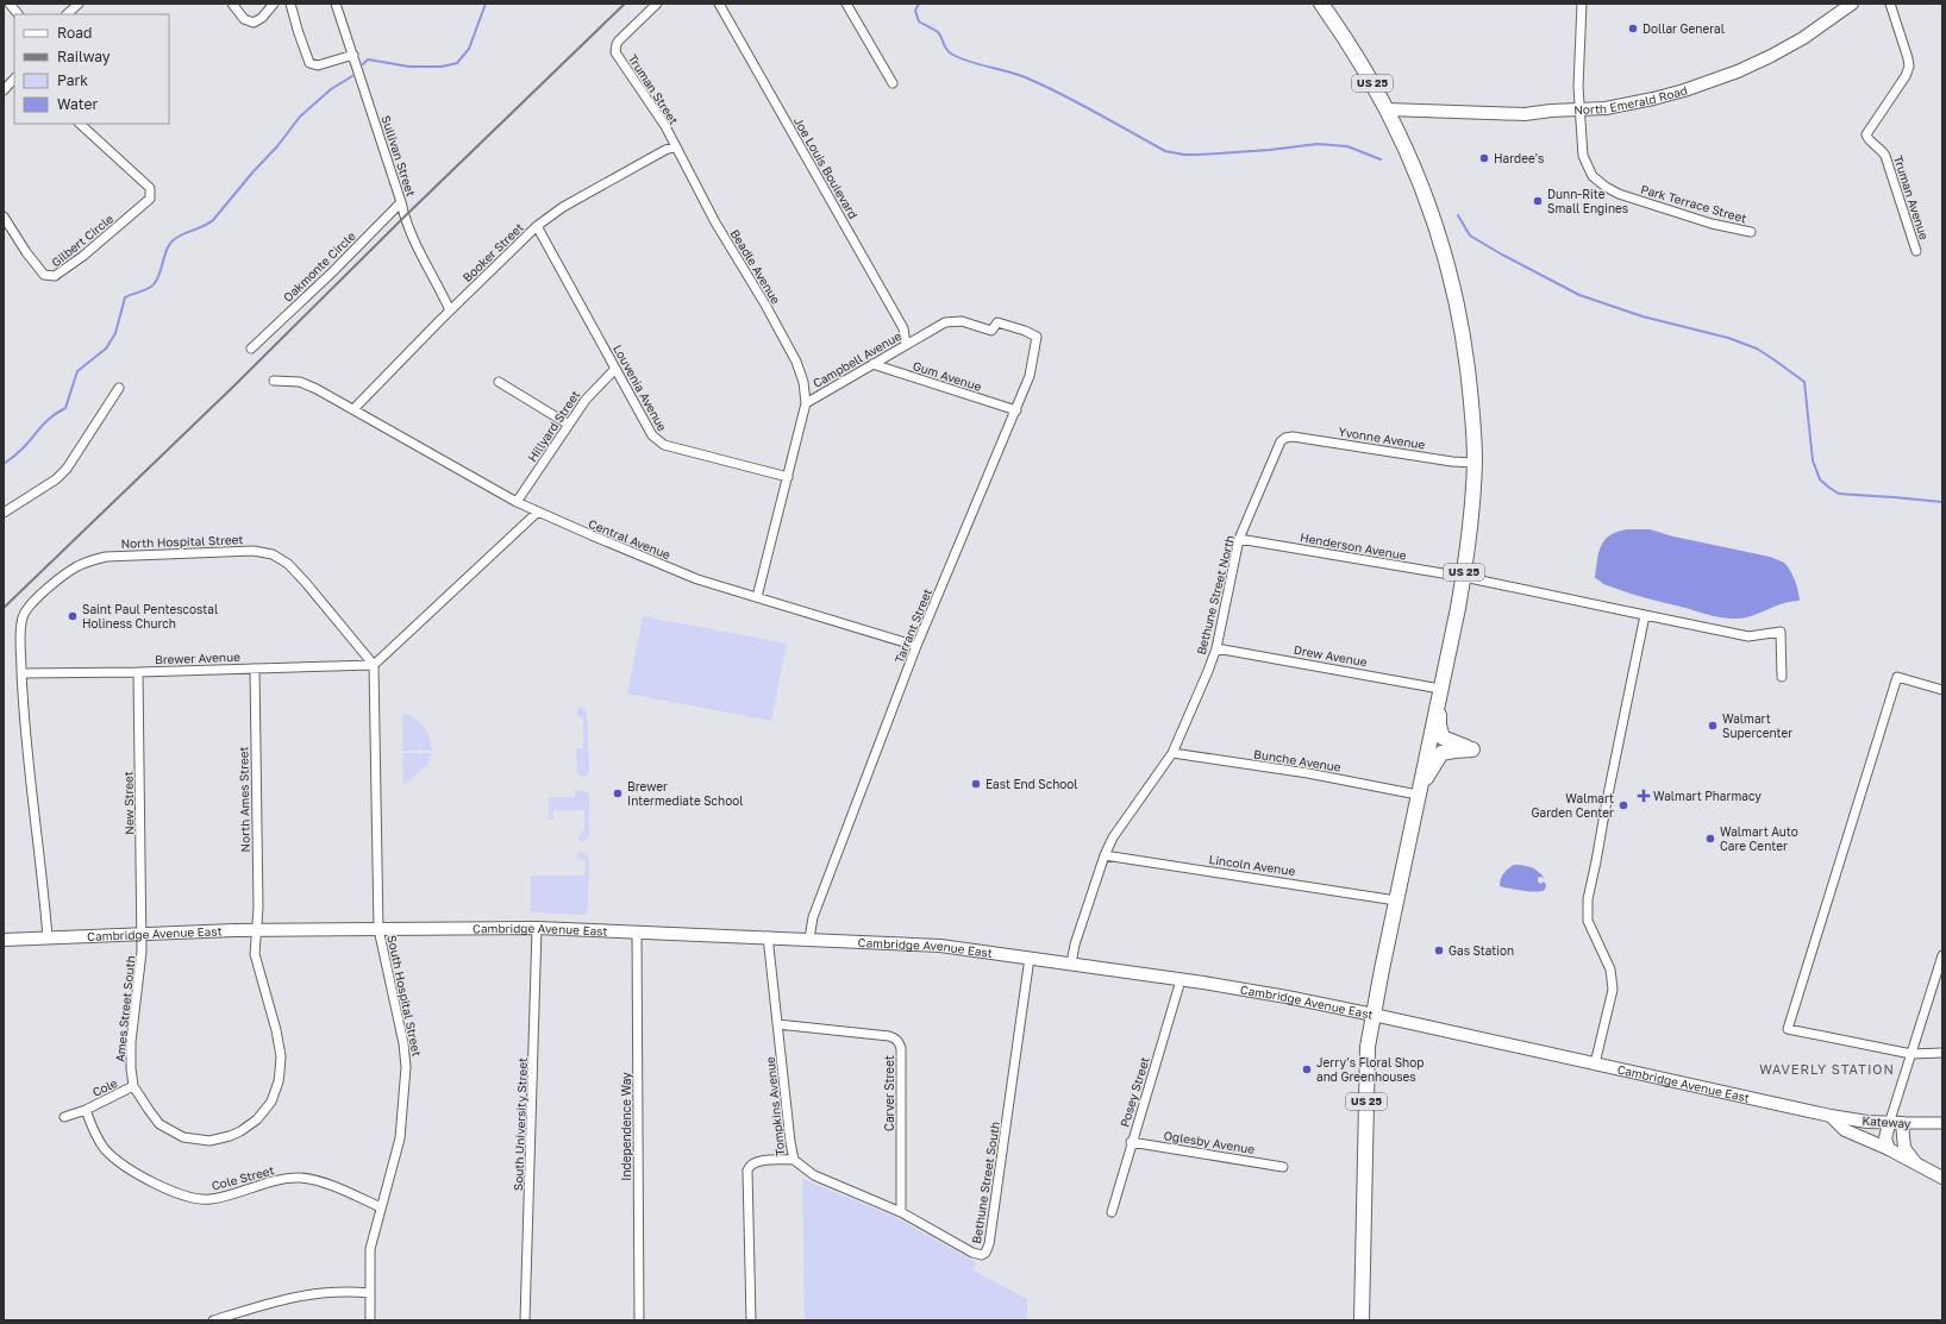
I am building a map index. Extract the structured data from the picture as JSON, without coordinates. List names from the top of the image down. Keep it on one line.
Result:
{"streets":{"highway":["US 25"],"main road":["North Emerald Road","Cambridge Avenue East","Kateway"],"street":["Truman Street","Sullivan Street","Joe Louis Boulevard","Truman Avenue","Park Terrace Street","Gilbert Circle","Booker Street","Oakmonte Circle","Beadle Avenue","Campbell Avenue","Gum Avenue","Louvenia Avenue","Hillyard Street","Yvonne Avenue","Central Avenue","North Hospital Street","Henderson Avenue","Bethune Street North","Tarrant Street","Drew Avenue","Brewer Avenue","Bunche Avenue","North Ames Street","New Street","Lincoln Avenue","South Hospital Street","Ames Street South","Cole","Posey Street","Carver Street","Tompkins Avenue","South University Street","Independence Way","Oglesby Avenue","Cole Street","Bethune Street South"]},"crossings":[["US 25","North Emerald Road"],["US 25","Yvonne Avenue"],["US 25","Henderson Avenue"],["US 25","Drew Avenue"],["US 25","Bunche Avenue"],["US 25","Lincoln Avenue"],["US 25","Cambridge Avenue East"],["Truman Street","Booker Street"],["Truman Street","Beadle Avenue"],["North Emerald Road","Park Terrace Street"],["Sullivan Street","Booker Street"],["Sullivan Street","Oakmonte Circle"],["Joe Louis Boulevard","Campbell Avenue"],["Booker Street","Beadle Avenue"],["Booker Street","Louvenia Avenue"],["Booker Street","Central Avenue"],["Beadle Avenue","Campbell Avenue"],["Campbell Avenue","Gum Avenue"],["Campbell Avenue","Louvenia Avenue"],["Campbell Avenue","Central Avenue"],["Campbell Avenue","Tarrant Street"],["Gum Avenue","Tarrant Street"],["Louvenia Avenue","Hillyard Street"],["Hillyard Street","Central Avenue"],["Yvonne Avenue","Bethune Street North"],["Central Avenue","Tarrant Street"],["North Hospital Street","Brewer Avenue"],["North Hospital Street","Cambridge Avenue East"],["Henderson Avenue","Bethune Street North"],["Bethune Street North","Drew Avenue"],["Bethune Street North","Bunche Avenue"],["Bethune Street North","Lincoln Avenue"],["Bethune Street North","Cambridge Avenue East"],["Tarrant Street","Cambridge Avenue East"],["Brewer Avenue","North Ames Street"],["Brewer Avenue","New Street"],["North Ames Street","Cambridge Avenue East"],["North Ames Street","Ames Street South"],["North Ames Street","Cole"],["New Street","Cambridge Avenue East"],["New Street","Ames Street South"],["Cambridge Avenue East","South Hospital Street"],["Cambridge Avenue East","Ames Street South"],["Cambridge Avenue East","Posey Street"],["Cambridge Avenue East","Tompkins Avenue"],["Cambridge Avenue East","Kateway"],["Cambridge Avenue East","South University Street"],["Cambridge Avenue East","Independence Way"],["Cambridge Avenue East","Bethune Street South"],["South Hospital Street","Cole Street"],["Ames Street South","Cole"],["Cole","Cole Street"],["Posey Street","Oglesby Avenue"],["Carver Street","Tompkins Avenue"],["Carver Street","Bethune Street South"],["Tompkins Avenue","Bethune Street South"]],"districts":["WAVERLY STATION"],"places":{"other":["Dollar General","Hardee's","Dunn-Rite Small Engines","Saint Paul Pentescostal Holiness Church","Walmart Supercenter","East End School","Brewer Intermediate School","Walmart Garden Center","Walmart Auto Care Center","Gas Station","Jerry's Floral Shop and Greenhouses"],"health":["Walmart Pharmacy"]},"legend":["Road","Railway","Park","Water"]}
